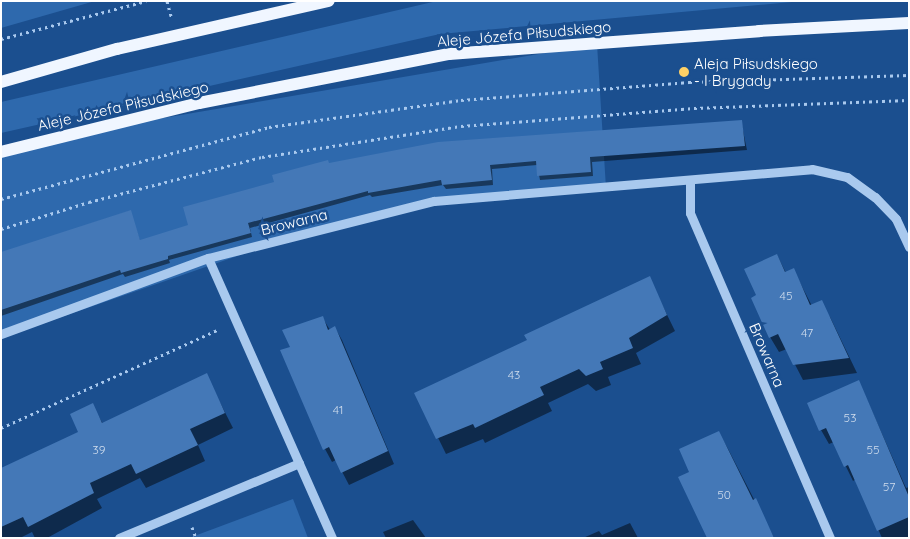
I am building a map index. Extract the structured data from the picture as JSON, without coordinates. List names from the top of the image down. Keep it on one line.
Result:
{"streets":{"main road":["Aleje Józefa Piłsudskiego"],"street":["Browarna"]},"places":["Aleja Piłsudskiego - I Brygady"],"house_numbers":["45","47","43","41","53","39","55","57","50"]}
